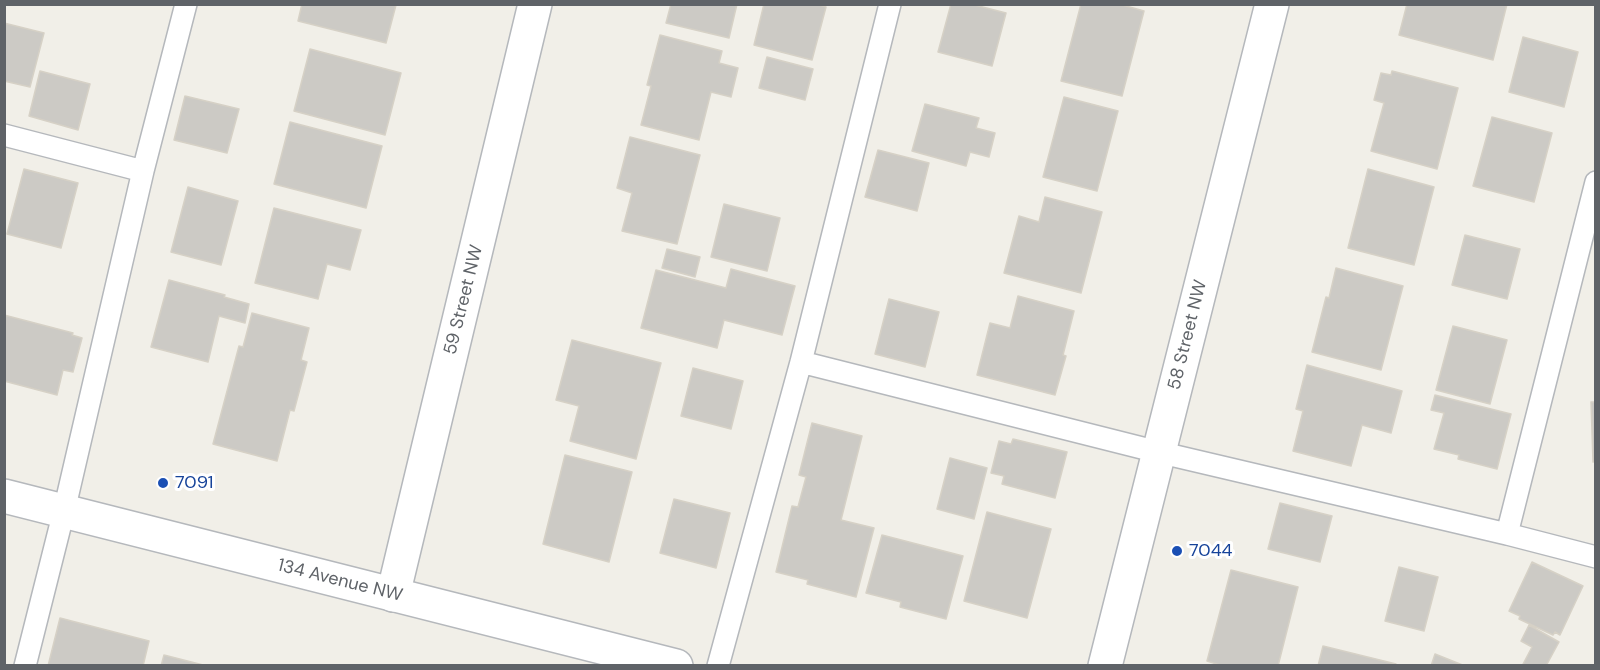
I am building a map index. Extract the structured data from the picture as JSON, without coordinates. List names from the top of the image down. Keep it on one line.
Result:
{"streets":{"street":["59 Street NW","58 Street NW","134 Avenue NW"]},"crossings":[["59 Street NW","134 Avenue NW"]],"places":["7091","7044"]}
